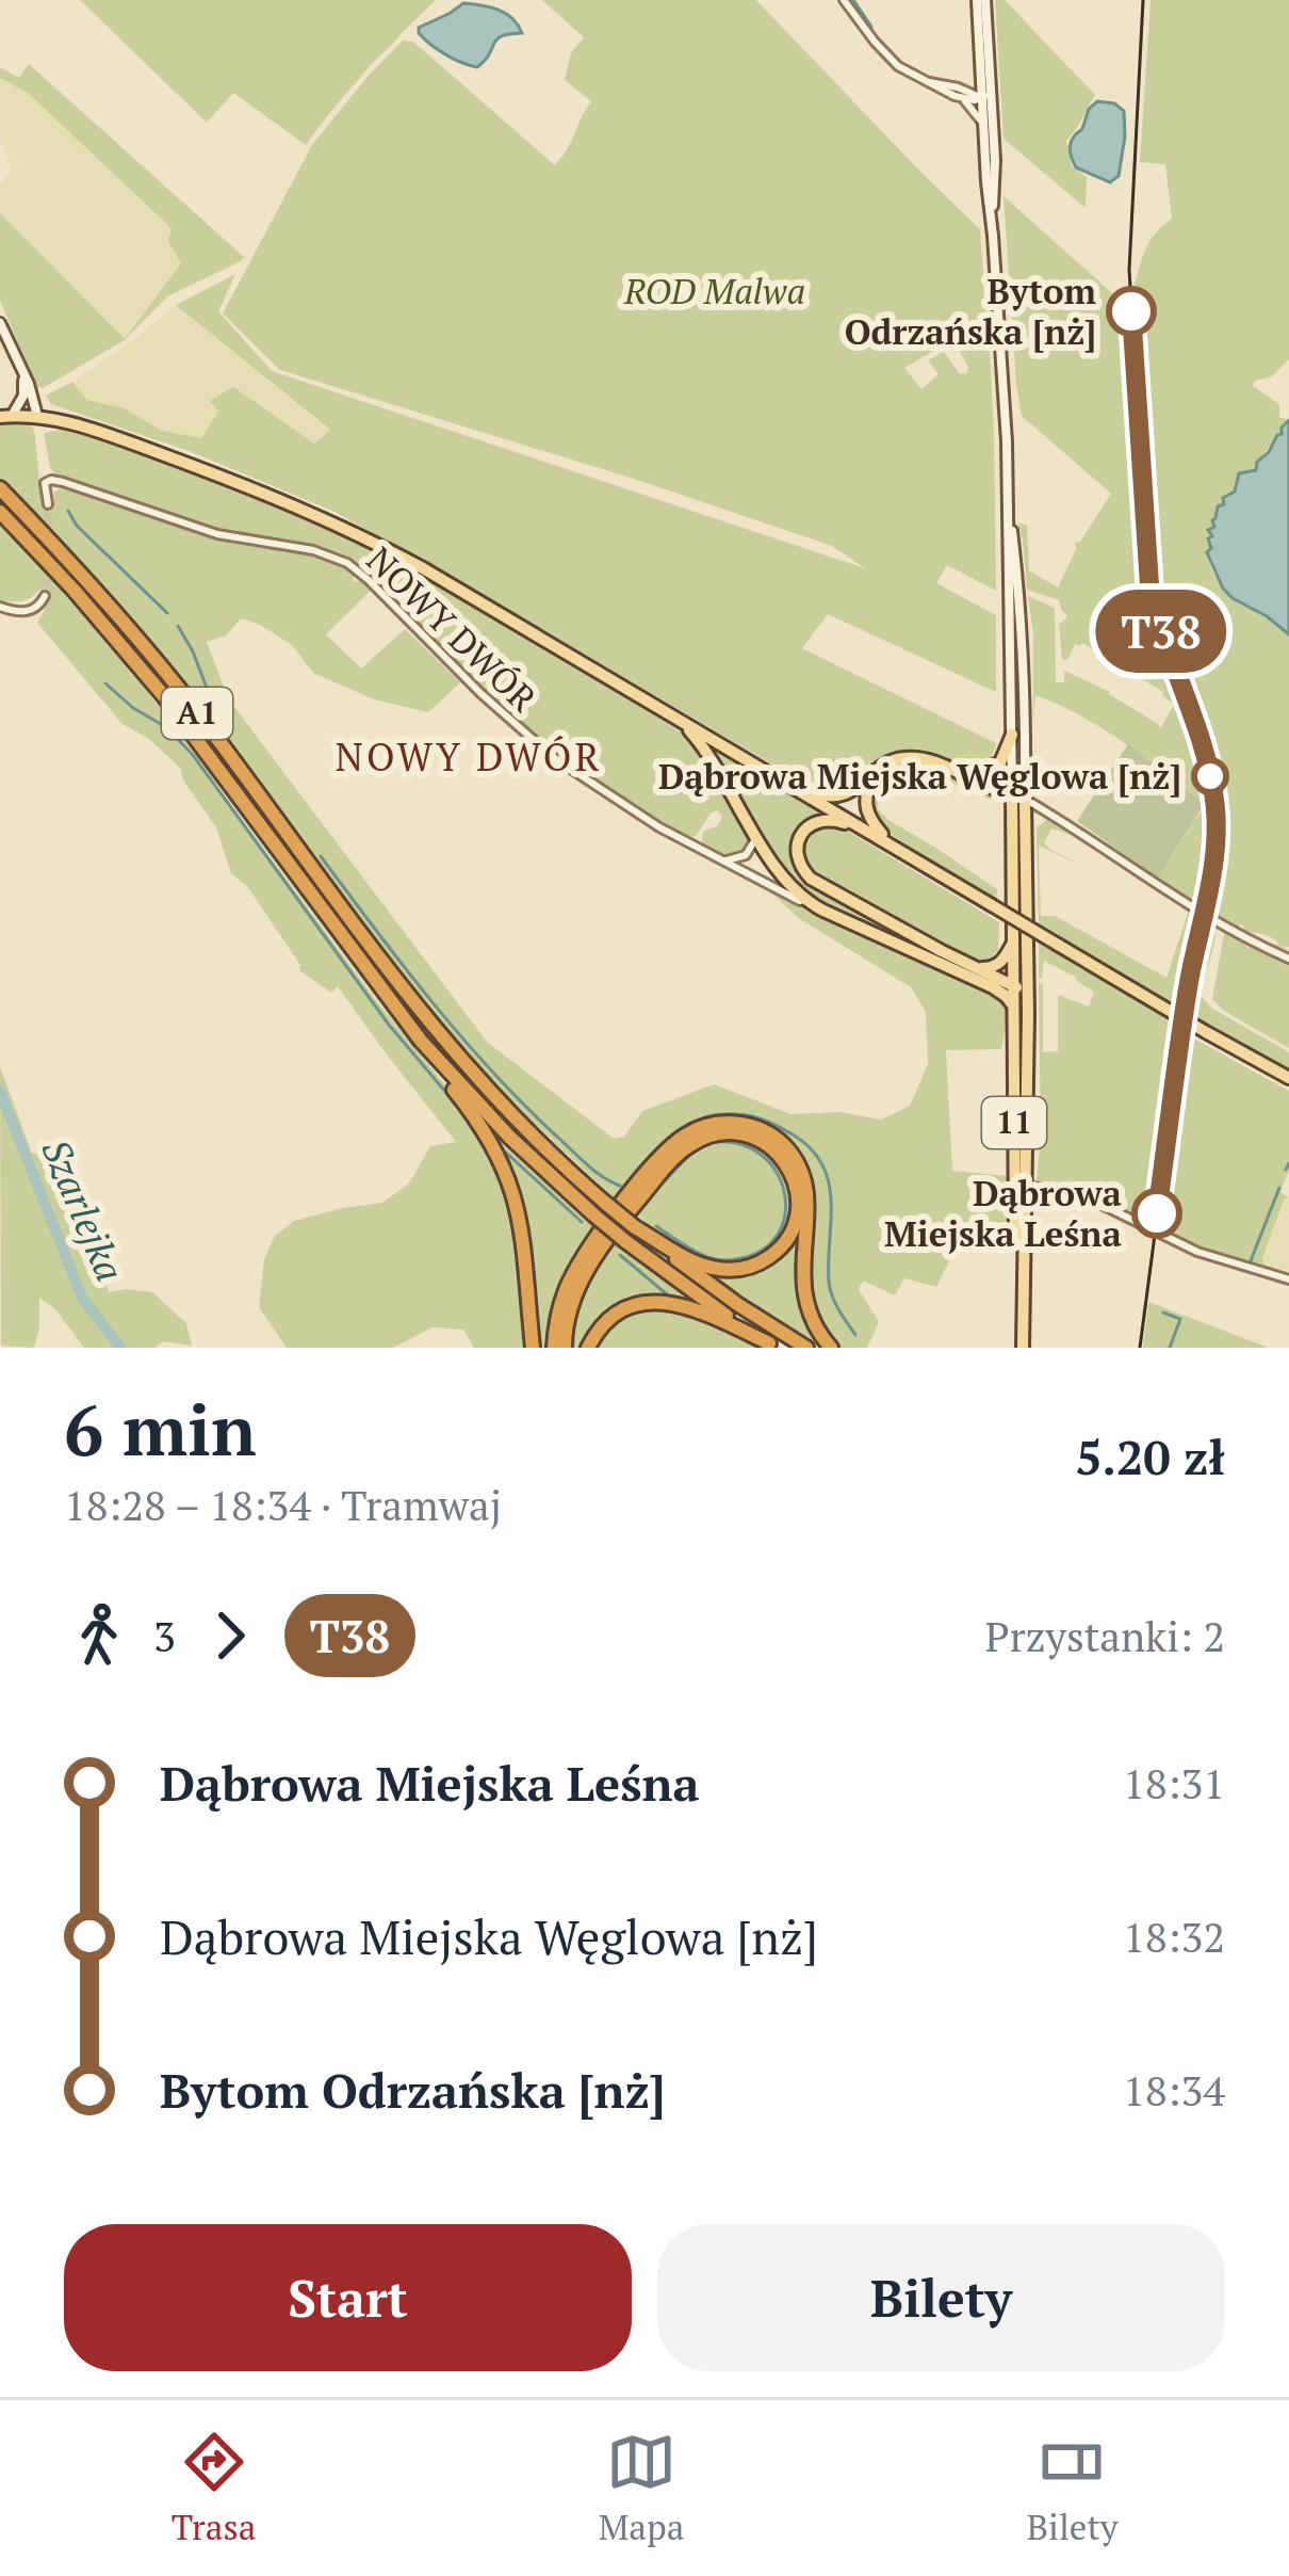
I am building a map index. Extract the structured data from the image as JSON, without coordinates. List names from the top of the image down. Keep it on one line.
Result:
{"streets":{"highway":["A1"],"main road":["11"],"street":["NOWY DWÓR"]},"districts":["NOWY DWÓR"],"water":["Szarlejka"],"parks":["ROD Malwa"],"places":["Bytom Odrzańska [nż]","Dąbrowa Miejska Węglowa [nż]","Dąbrowa Miejska Leśna"],"lines":["tram line T38"],"page":{"on_map":"T38","heading":["6 min","18:28 – 18:34 · Tramwaj","5.20 zł"],"legs":["3","T38","Przystanki: 2"],"list":[{"name":"Dąbrowa Miejska Leśna","value":"18:31"},{"name":"Dąbrowa Miejska Węglowa [nż]","value":"18:32"},{"name":"Bytom Odrzańska [nż]","value":"18:34"}],"buttons":["Start","Bilety"],"tabs":["Trasa","Mapa","Bilety"]}}
